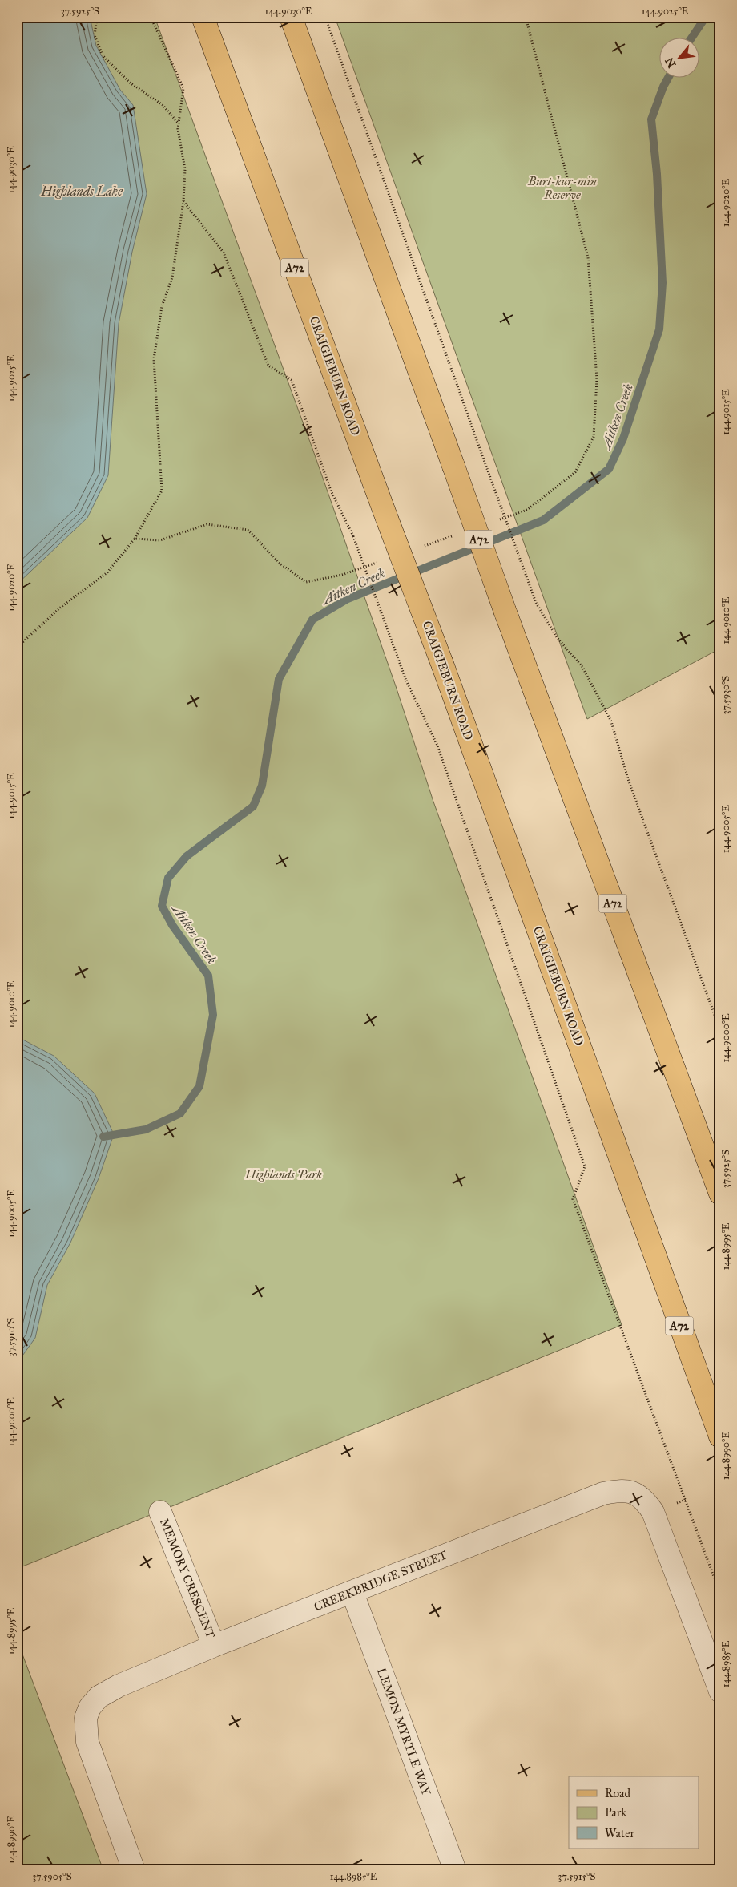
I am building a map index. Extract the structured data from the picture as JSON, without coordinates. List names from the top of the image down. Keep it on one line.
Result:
{"streets":{"main road":["A72","CRAIGIEBURN ROAD"],"street":["MEMORY CRESCENT","CREEKBRIDGE STREET","LEMON MYRTLE WAY"]},"crossings":[["MEMORY CRESCENT","CREEKBRIDGE STREET"],["CREEKBRIDGE STREET","LEMON MYRTLE WAY"]],"water":["Highlands Lake","Aitken Creek"],"parks":["Burt-kur-min Reserve","Highlands Park"],"legend":["Road","Park","Water"],"north":"bottom left","coordinates":["37.5925°S","144.9030°E","144.9025°E","144.9020°E","144.9015°E","144.9010°E","37.5930°S","144.9005°E","144.9000°E","144.8995°E","37.5910°S","144.8990°E","144.8985°E","37.5905°S","37.5915°S"]}
